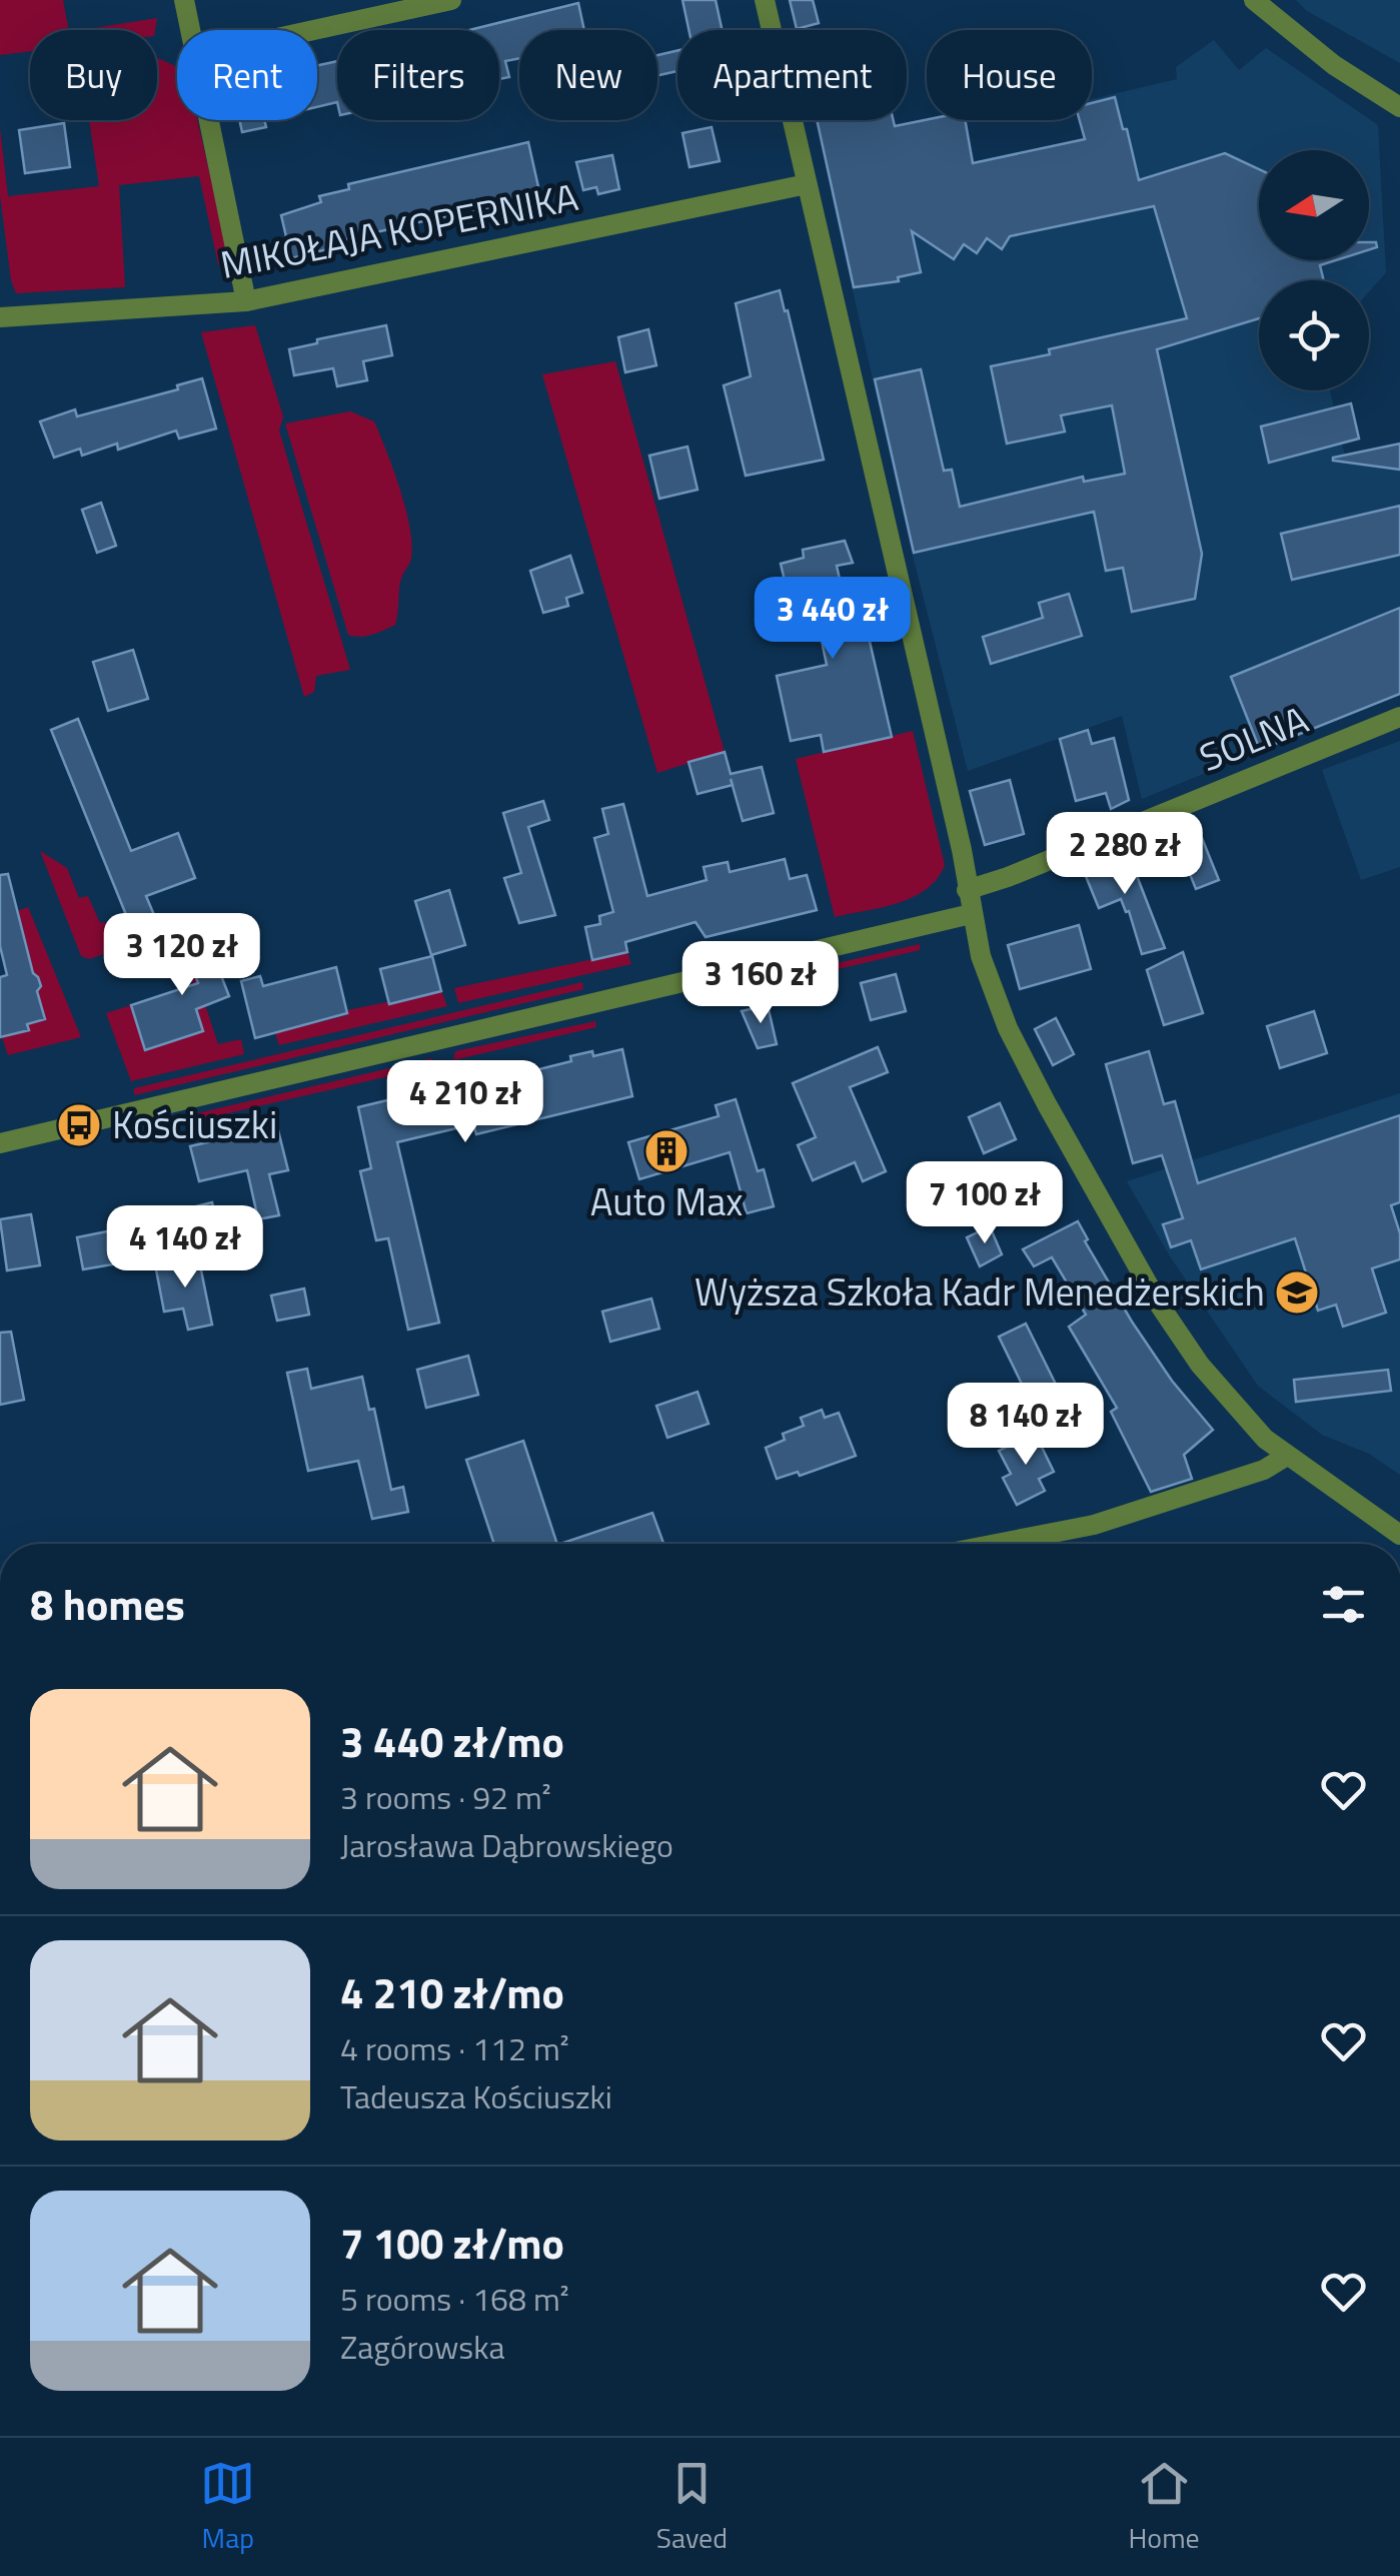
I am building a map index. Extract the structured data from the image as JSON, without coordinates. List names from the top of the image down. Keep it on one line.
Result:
{"streets":{"street":["MIKOŁAJA KOPERNIKA","SOLNA"]},"places":{"bus stop":["Kościuszki"],"building":["Auto Max"],"school or university":["Wyższa Szkoła Kadr Menedżerskich"]},"north":"left","page":{"chip":["Buy","Rent","Filters","New","Apartment","House"],"price":["3 440 zł","2 280 zł","3 120 zł","3 160 zł","4 210 zł","7 100 zł","4 140 zł","8 140 zł"],"heading":"8 homes","list":[{"name":"3 440 zł/mo","note":"3 rooms · 92 m² · Jarosława Dąbrowskiego"},{"name":"4 210 zł/mo","note":"4 rooms · 112 m² · Tadeusza Kościuszki"},{"name":"7 100 zł/mo","note":"5 rooms · 168 m² · Zagórowska"}],"tabs":["Map","Saved","Home"]}}
